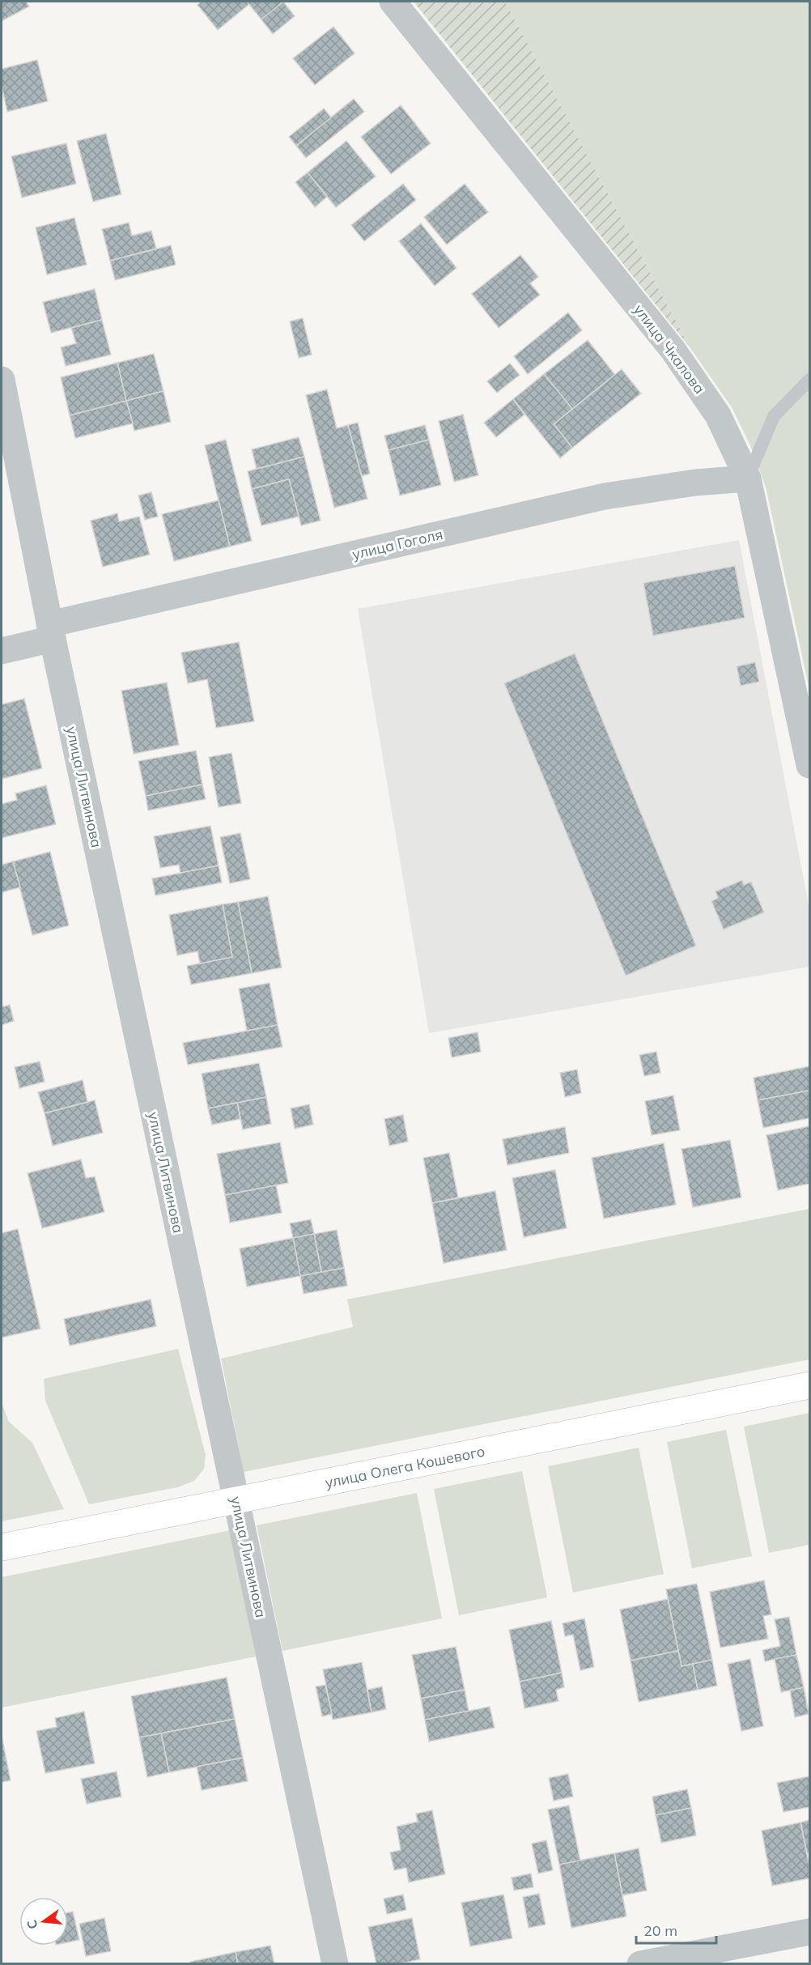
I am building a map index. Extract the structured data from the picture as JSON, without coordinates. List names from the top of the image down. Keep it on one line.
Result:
{"streets":{"main road":["улица Олега Кошевого"],"street":["улица Чкалова","улица Гоголя","улица Литвинова"]},"crossings":[["улица Чкалова","улица Гоголя"],["улица Гоголя","улица Литвинова"],["улица Литвинова","улица Олега Кошевого"]],"scale_bar":"20 m","north":"left"}
